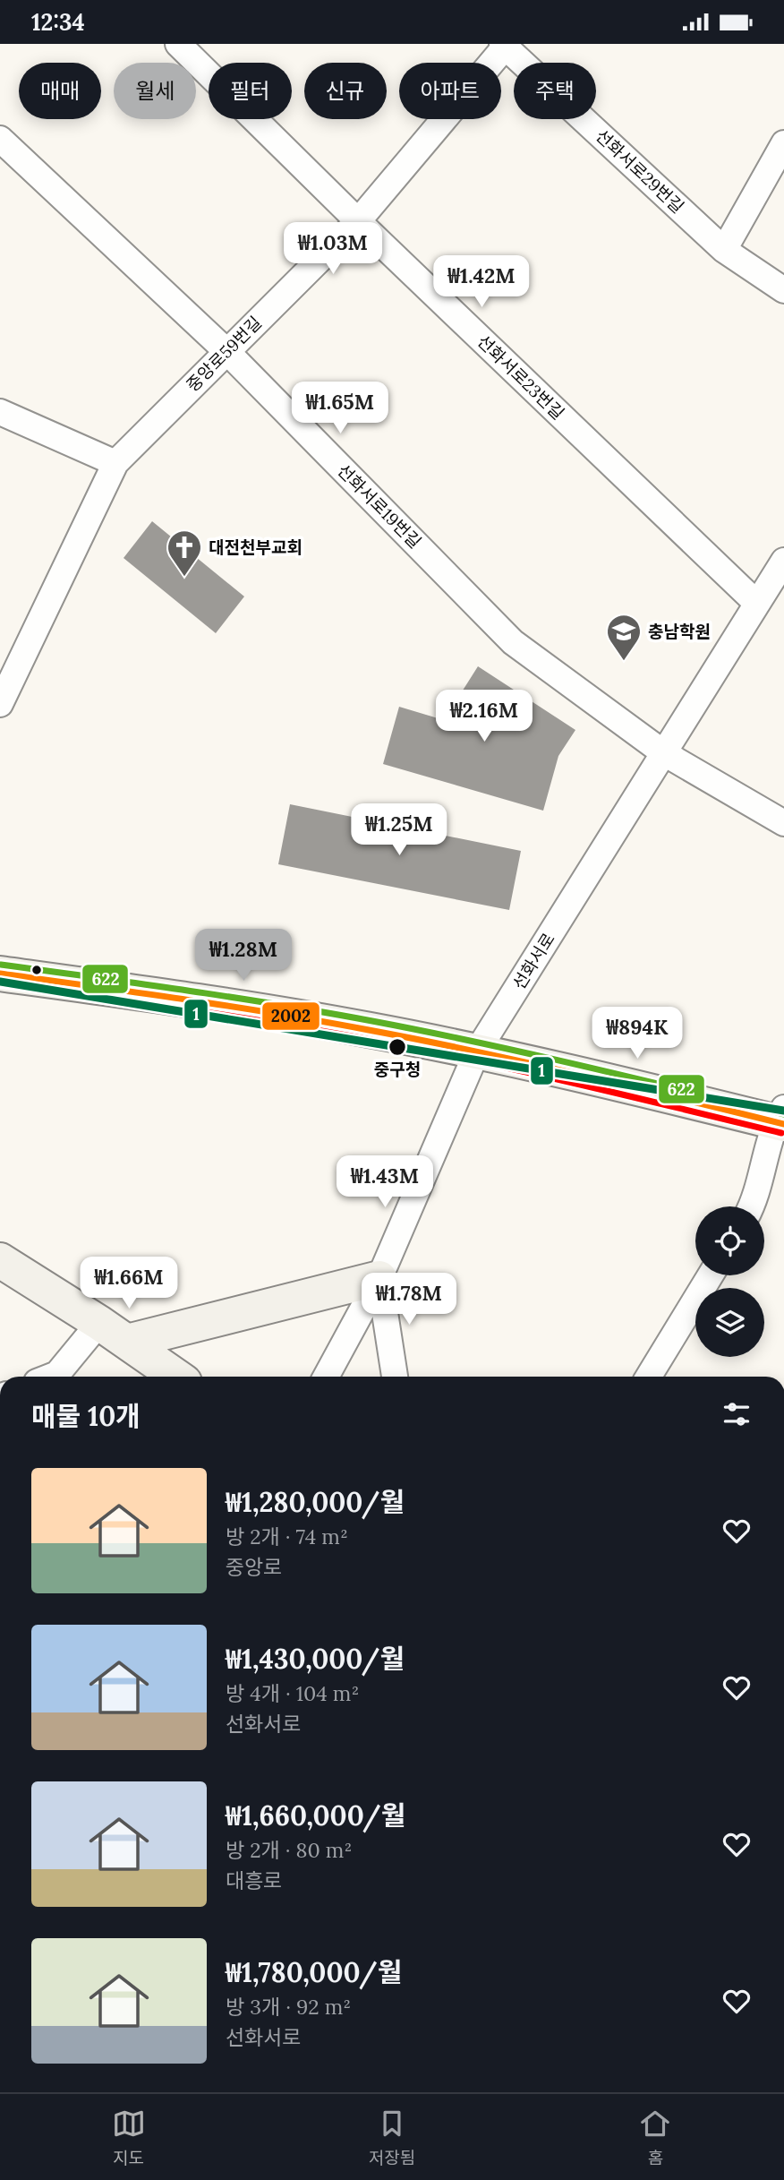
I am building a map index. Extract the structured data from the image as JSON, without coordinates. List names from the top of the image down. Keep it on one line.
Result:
{"streets":{"street":["선화서로29번길","중앙로59번길","선화서로23번길","선화서로19번길","선화서로"]},"crossings":[["선화서로29번길","중앙로59번길"],["중앙로59번길","선화서로23번길"],["중앙로59번길","선화서로19번길"],["선화서로23번길","선화서로"],["선화서로19번길","선화서로"]],"places":{"church":["대전천부교회"],"school or university":["충남학원"],"other":["중구청"]},"lines":["transit line 622","transit line 2002","transit line 1"],"page":{"status":"12:34","chip":["매매","월세","필터","신규","아파트","주택"],"price":["₩1.03M","₩1.42M","₩1.65M","₩2.16M","₩1.25M","₩1.28M","₩894K","₩1.43M","₩1.66M","₩1.78M"],"heading":"매물 10개","list":[{"name":"₩1,280,000/월","note":"방 2개 · 74 m² · 중앙로"},{"name":"₩1,430,000/월","note":"방 4개 · 104 m² · 선화서로"},{"name":"₩1,660,000/월","note":"방 2개 · 80 m² · 대흥로"},{"name":"₩1,780,000/월","note":"방 3개 · 92 m² · 선화서로"}],"tabs":["지도","저장됨","홈"]}}
